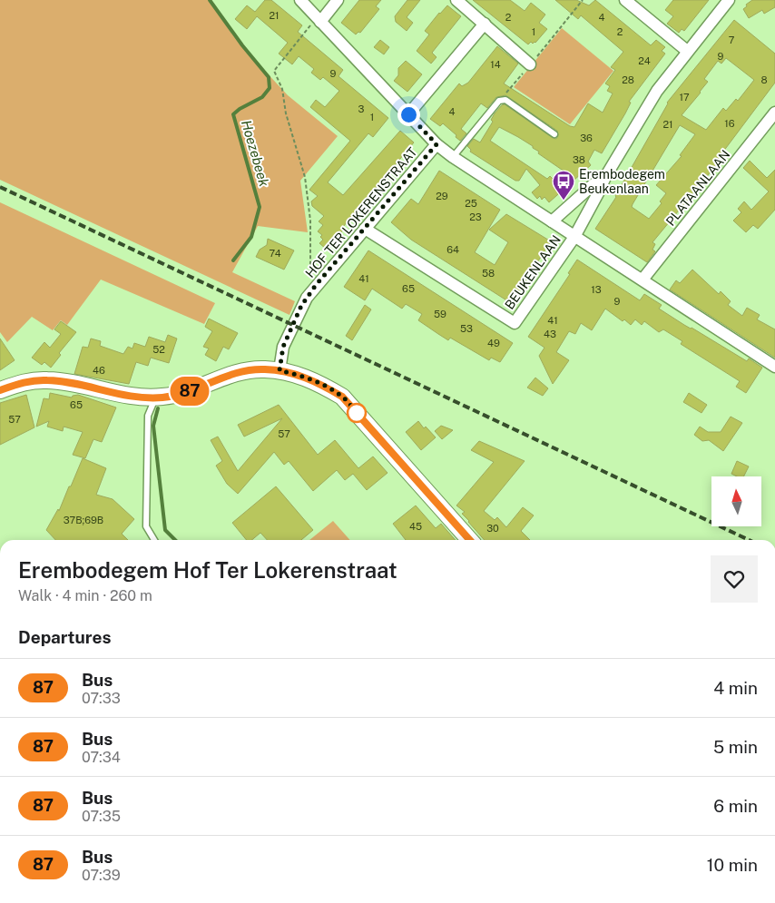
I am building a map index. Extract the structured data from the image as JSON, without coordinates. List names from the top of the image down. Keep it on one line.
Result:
{"streets":{"street":["PLATAANLAAN","HOF TER LOKERENSTRAAT","BEUKENLAAN"]},"crossings":[["HOF TER LOKERENSTRAAT","BEUKENLAAN"]],"water":["Hoezebeek"],"places":{"bus stop":["Erembodegem Beukenlaan"]},"lines":["bus line 87"],"house_numbers":["21","2","4","1","2","7","9","24","14","9","28","8","17","3","4","1","16","21","36","38","29","25","23","64","74","58","41","65","13","9","59","41","53","43","49","52","46","65","57","57","37B;69B","45","30"],"north":"top","page":{"on_map":"87","heading":[["Erembodegem Hof Ter Lokerenstraat","Walk · 4 min · 260 m"],"Departures"],"list":[{"mark":"87","name":"Bus","note":"07:33","value":"4 min"},{"mark":"87","name":"Bus","note":"07:34","value":"5 min"},{"mark":"87","name":"Bus","note":"07:35","value":"6 min"},{"mark":"87","name":"Bus","note":"07:39","value":"10 min"}]}}
